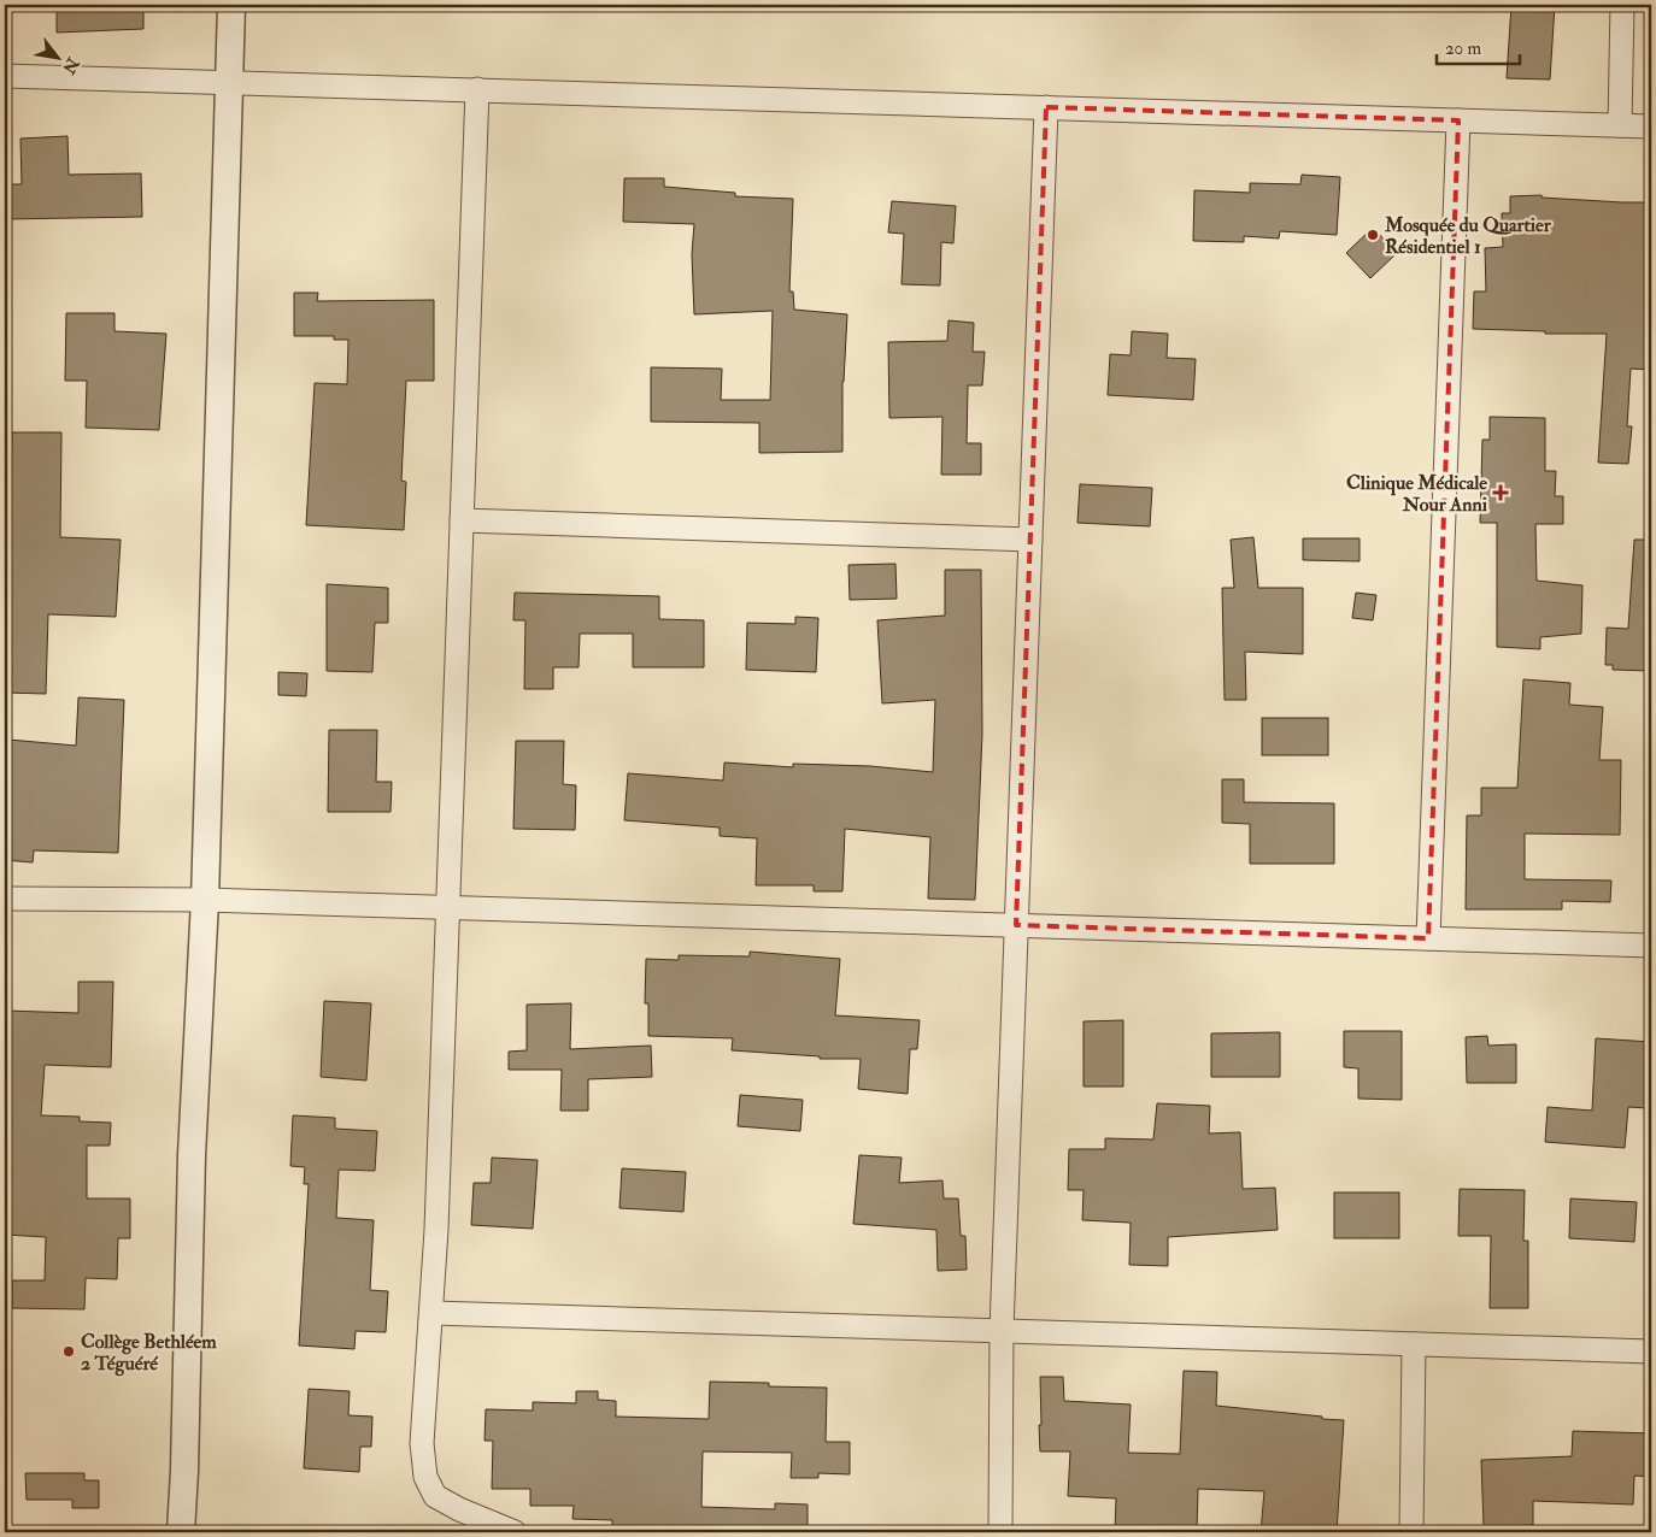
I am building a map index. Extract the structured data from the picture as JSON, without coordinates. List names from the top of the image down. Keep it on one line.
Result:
{"places":{"other":["Mosquée du Quartier Résidentiel 1","Collège Bethléem 2 Téguéré"],"health":["Clinique Médicale Nour Anni"]},"scale_bar":"20 m","north":"bottom right"}
